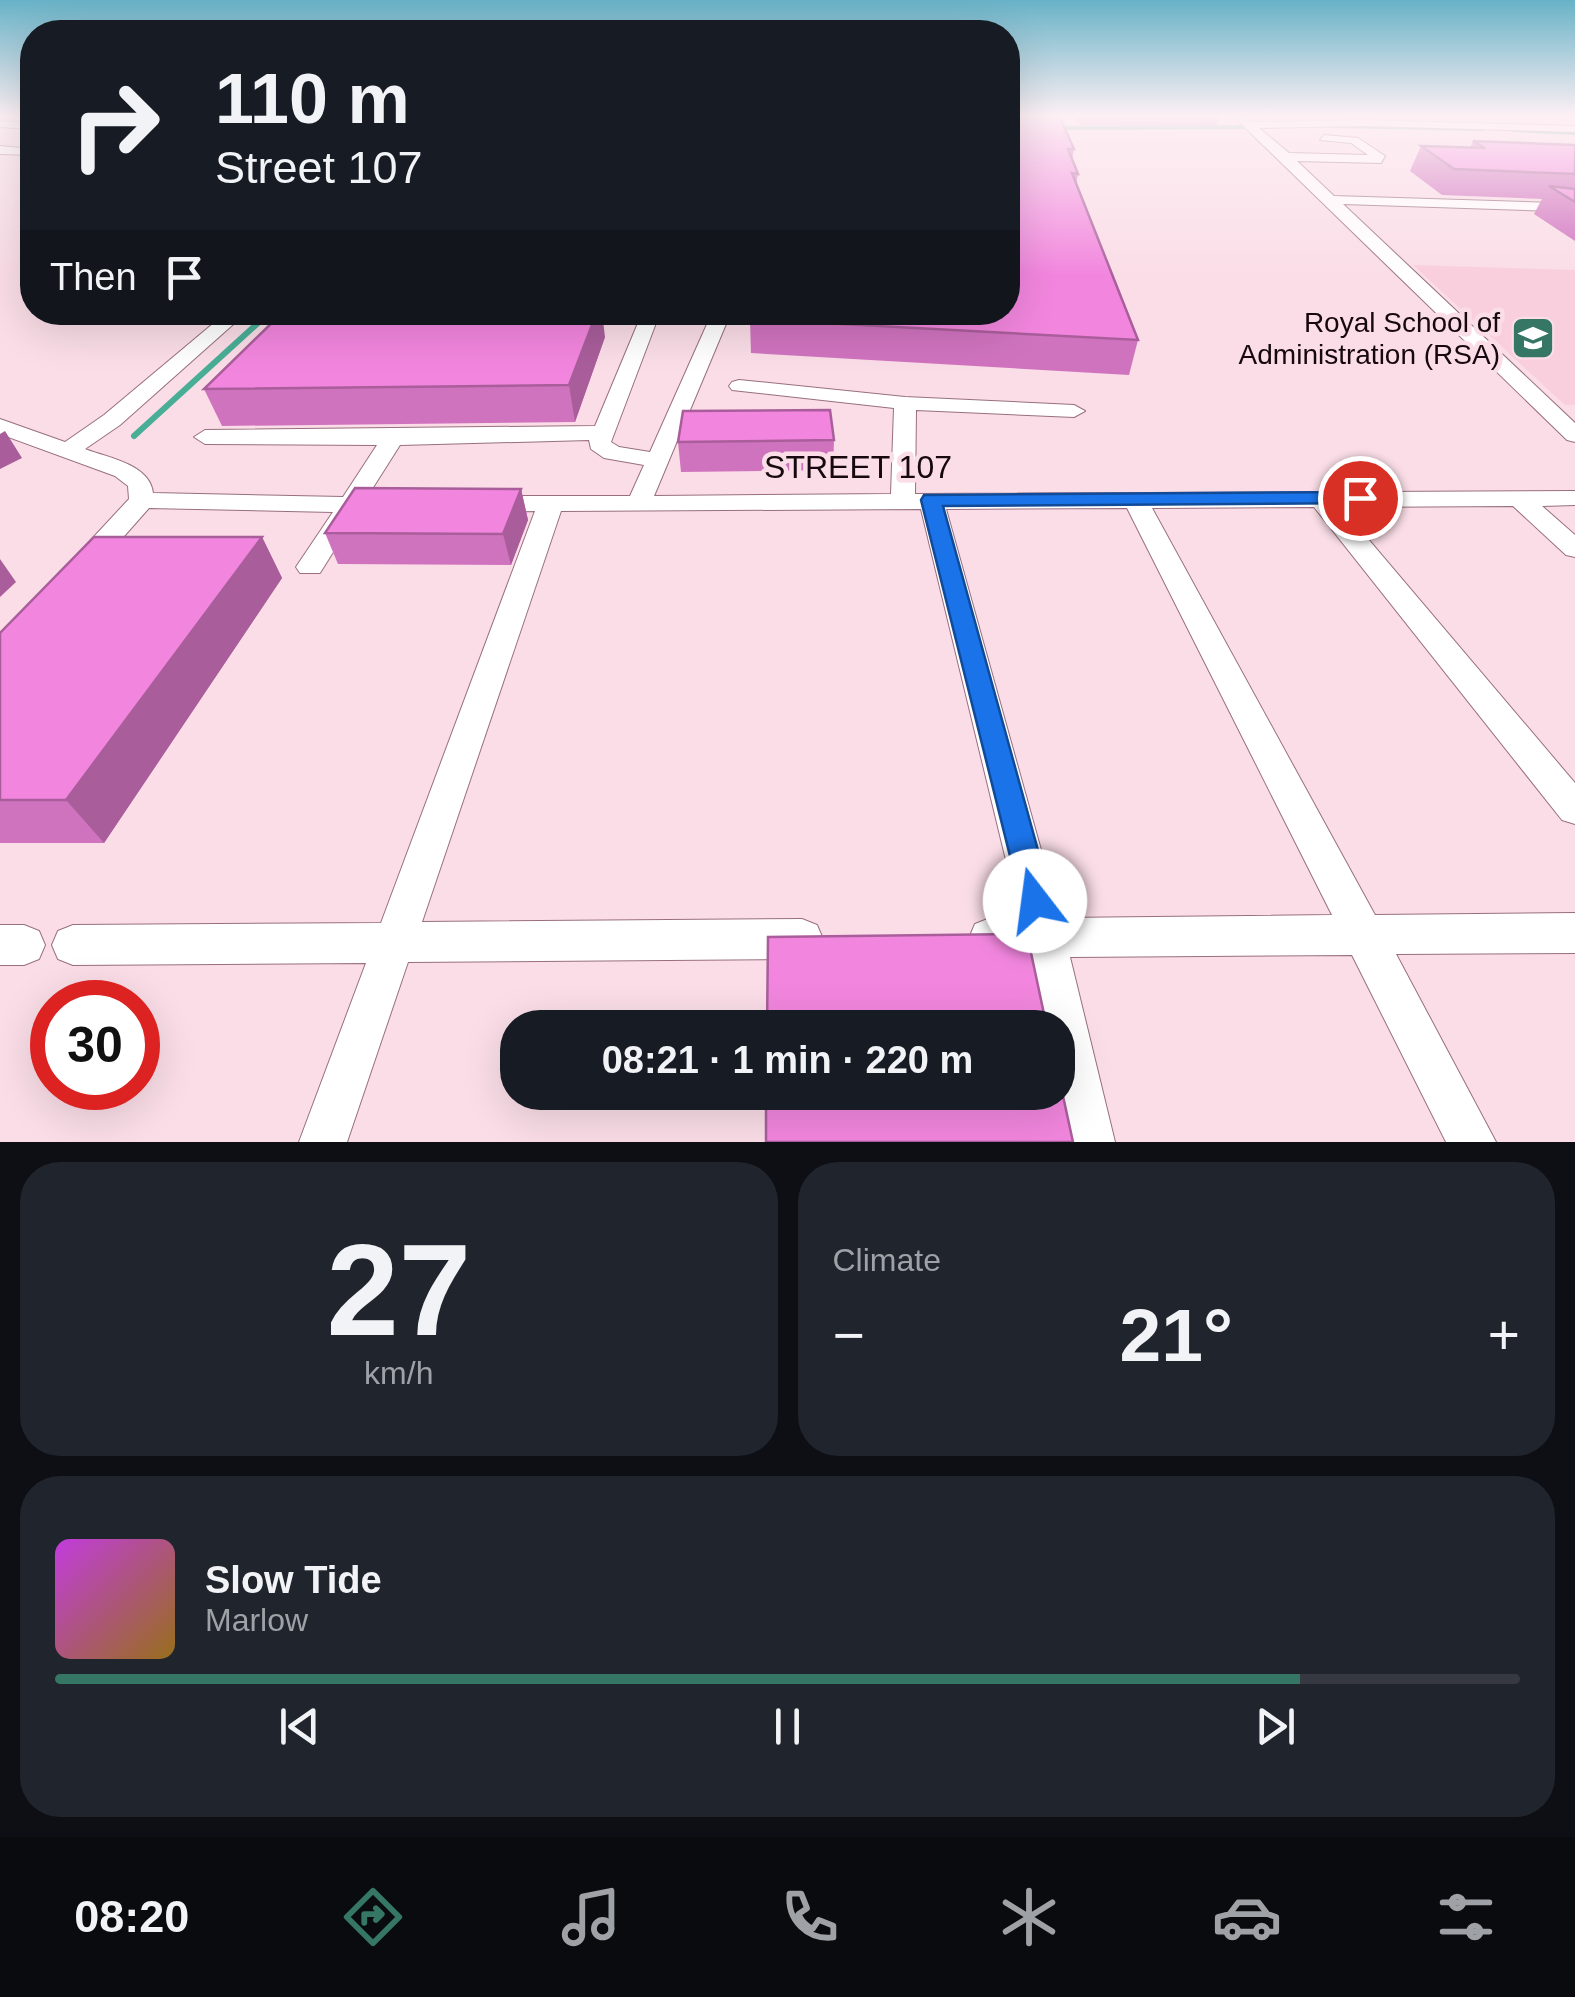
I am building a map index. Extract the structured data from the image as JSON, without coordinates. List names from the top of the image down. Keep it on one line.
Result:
{"streets":{"street":["STREET 107"]},"places":{"school or university":["Royal School of Administration (RSA)"]},"page":{"turn":["110 m","Street 107"],"then":"Then","limit":"30","trip":"08:21 · 1 min · 220 m","tile":[["27","km/h"],"Climate"],"heat":["−","21°","+"],"song":["Slow Tide","Marlow"],"tabs":"08:20"}}
